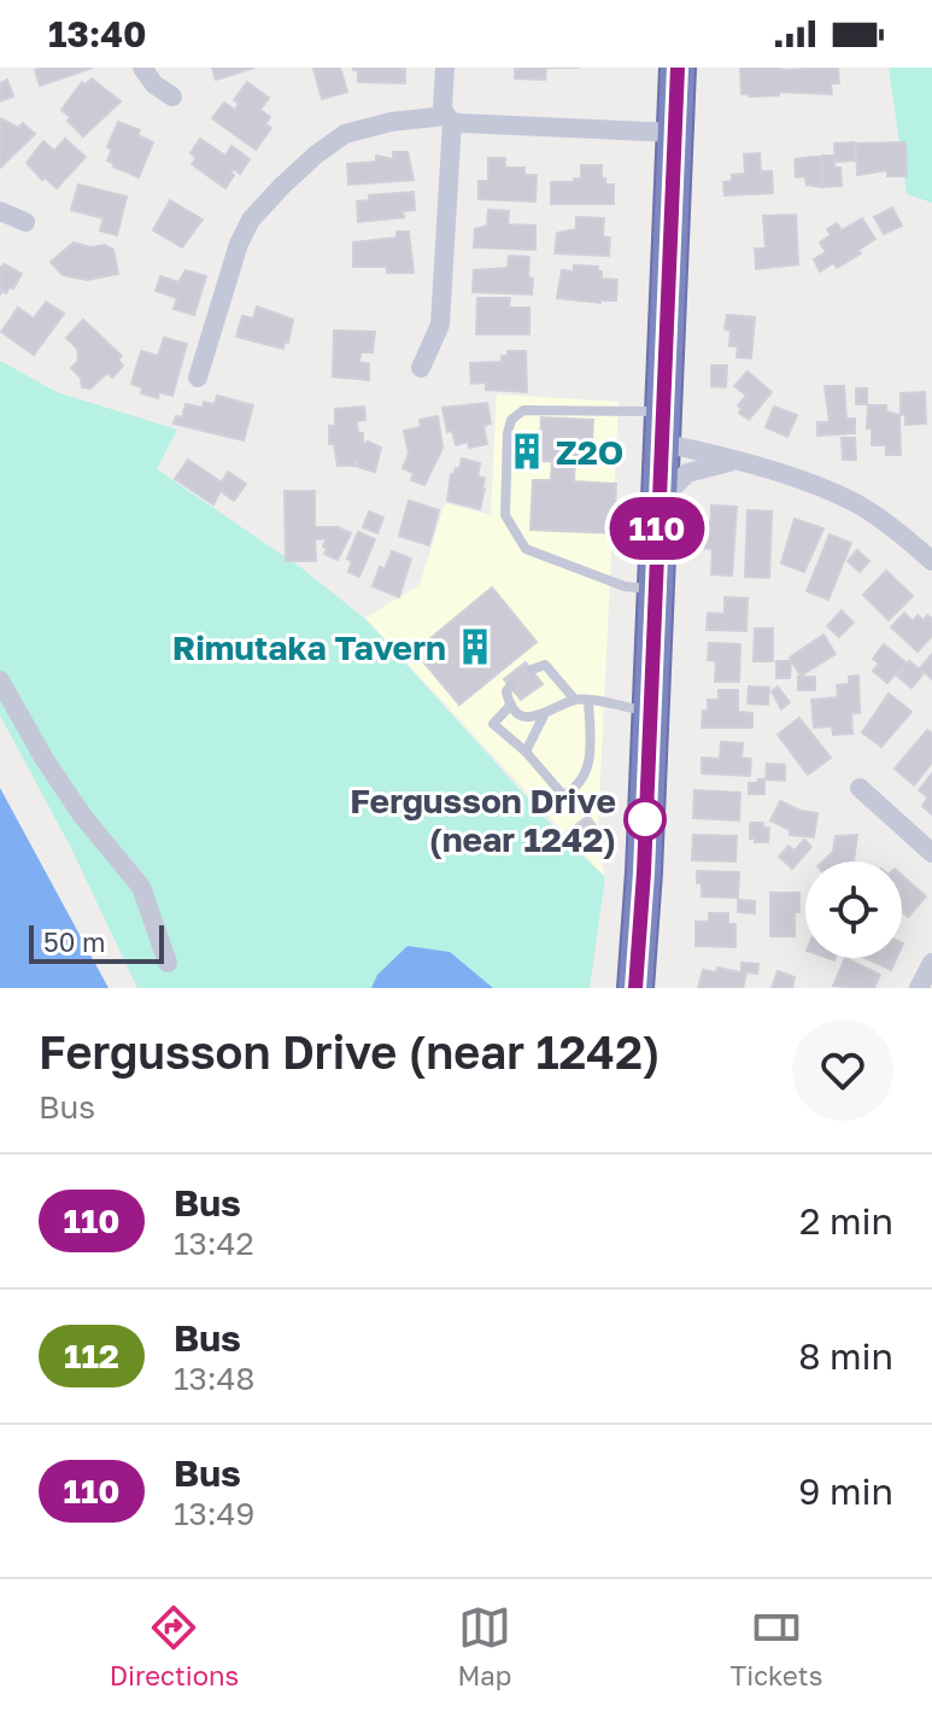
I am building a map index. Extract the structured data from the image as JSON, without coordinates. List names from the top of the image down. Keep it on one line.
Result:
{"places":{"building":["Z2O","Rimutaka Tavern"],"other":["Fergusson Drive (near 1242)"]},"lines":["bus line 110"],"scale_bar":"50 m","page":{"status":"13:40","on_map":"110","scale":"50 m","heading":["Fergusson Drive (near 1242)","Bus"],"list":[{"mark":"110","name":"Bus","note":"13:42","value":"2 min"},{"mark":"112","name":"Bus","note":"13:48","value":"8 min"},{"mark":"110","name":"Bus","note":"13:49","value":"9 min"}],"tabs":["Directions","Map","Tickets"]}}
